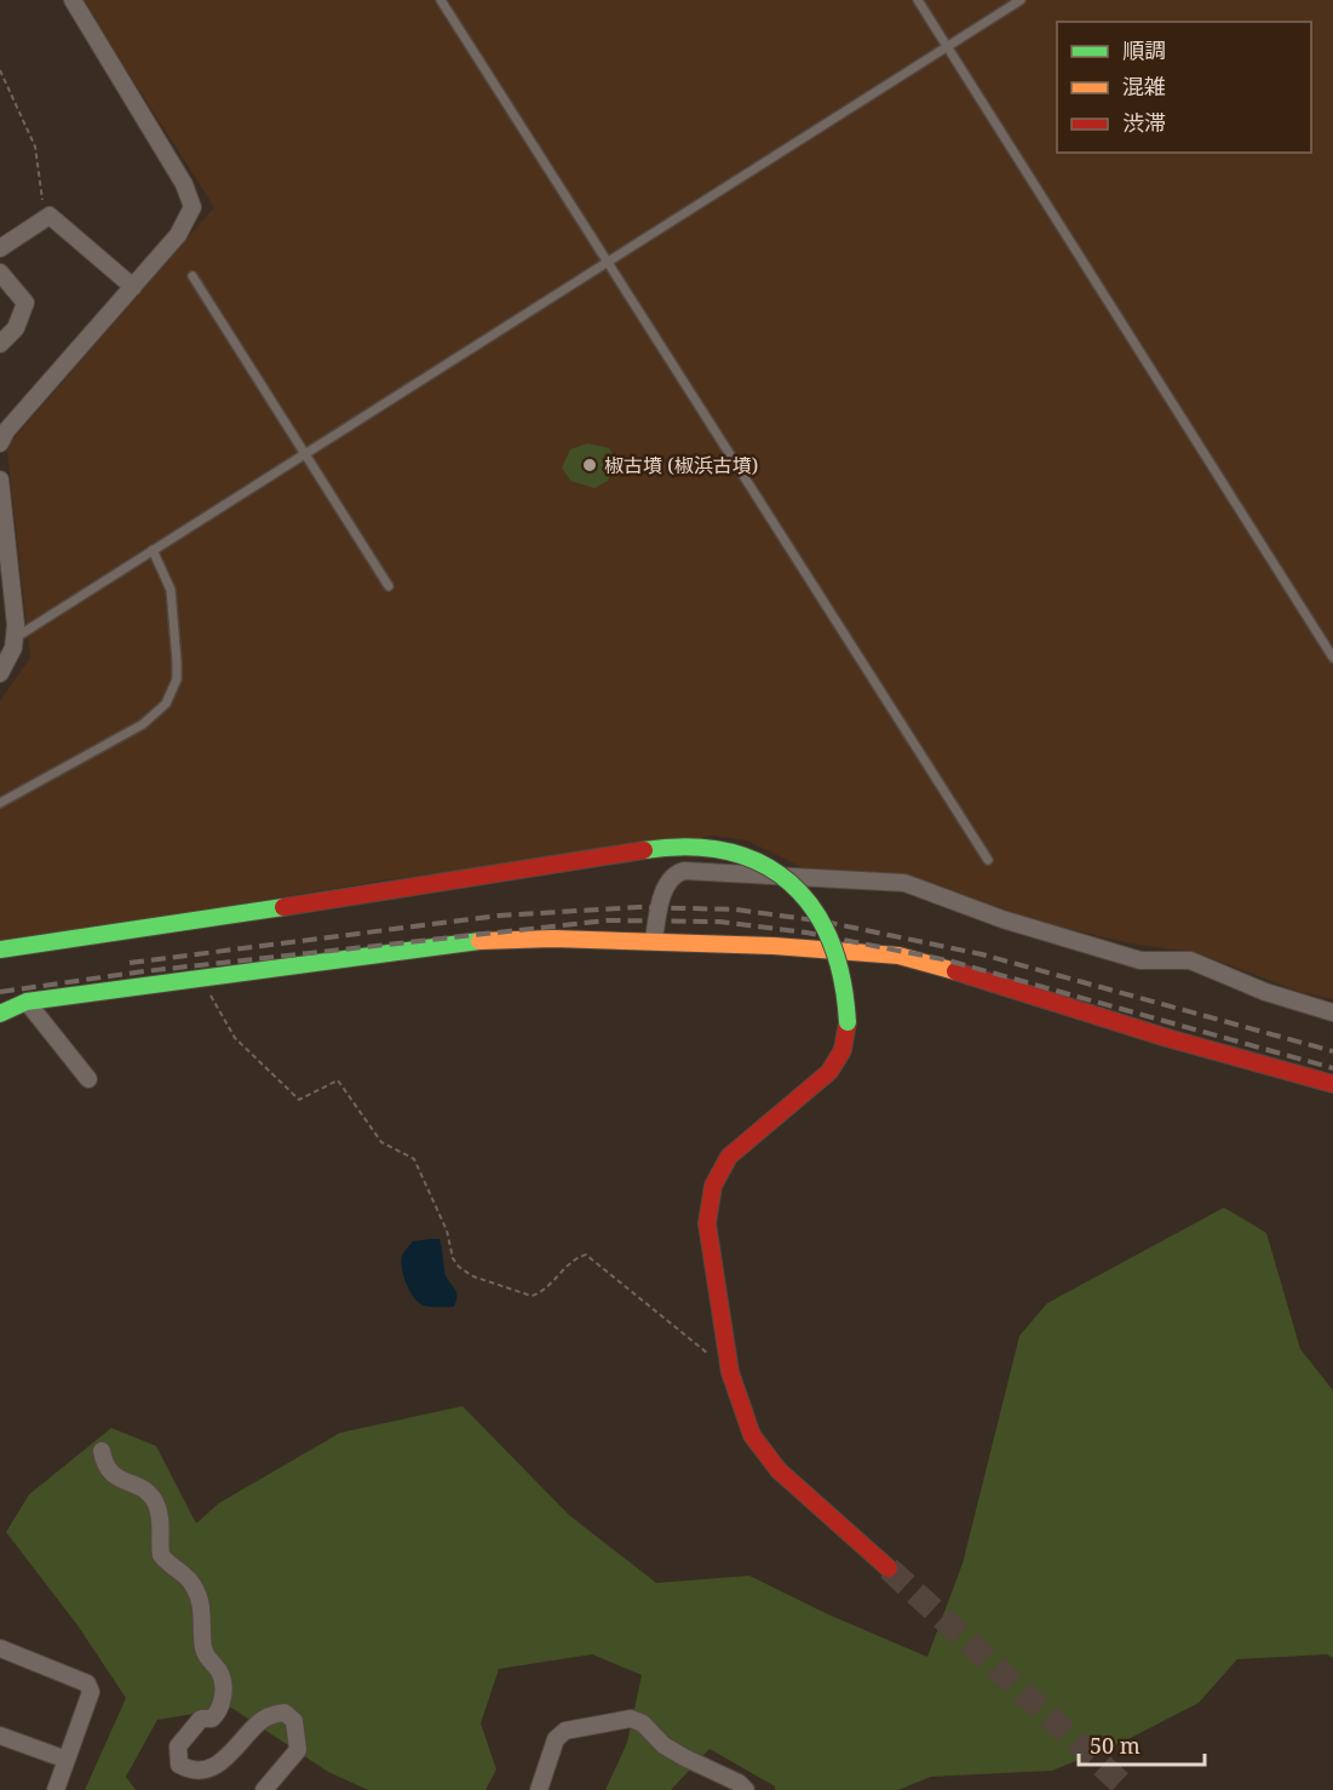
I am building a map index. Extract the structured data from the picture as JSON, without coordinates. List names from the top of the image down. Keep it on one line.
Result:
{"places":["椒古墳 (椒浜古墳)"],"legend":["順調","混雑","渋滞"],"scale_bar":"50 m"}
